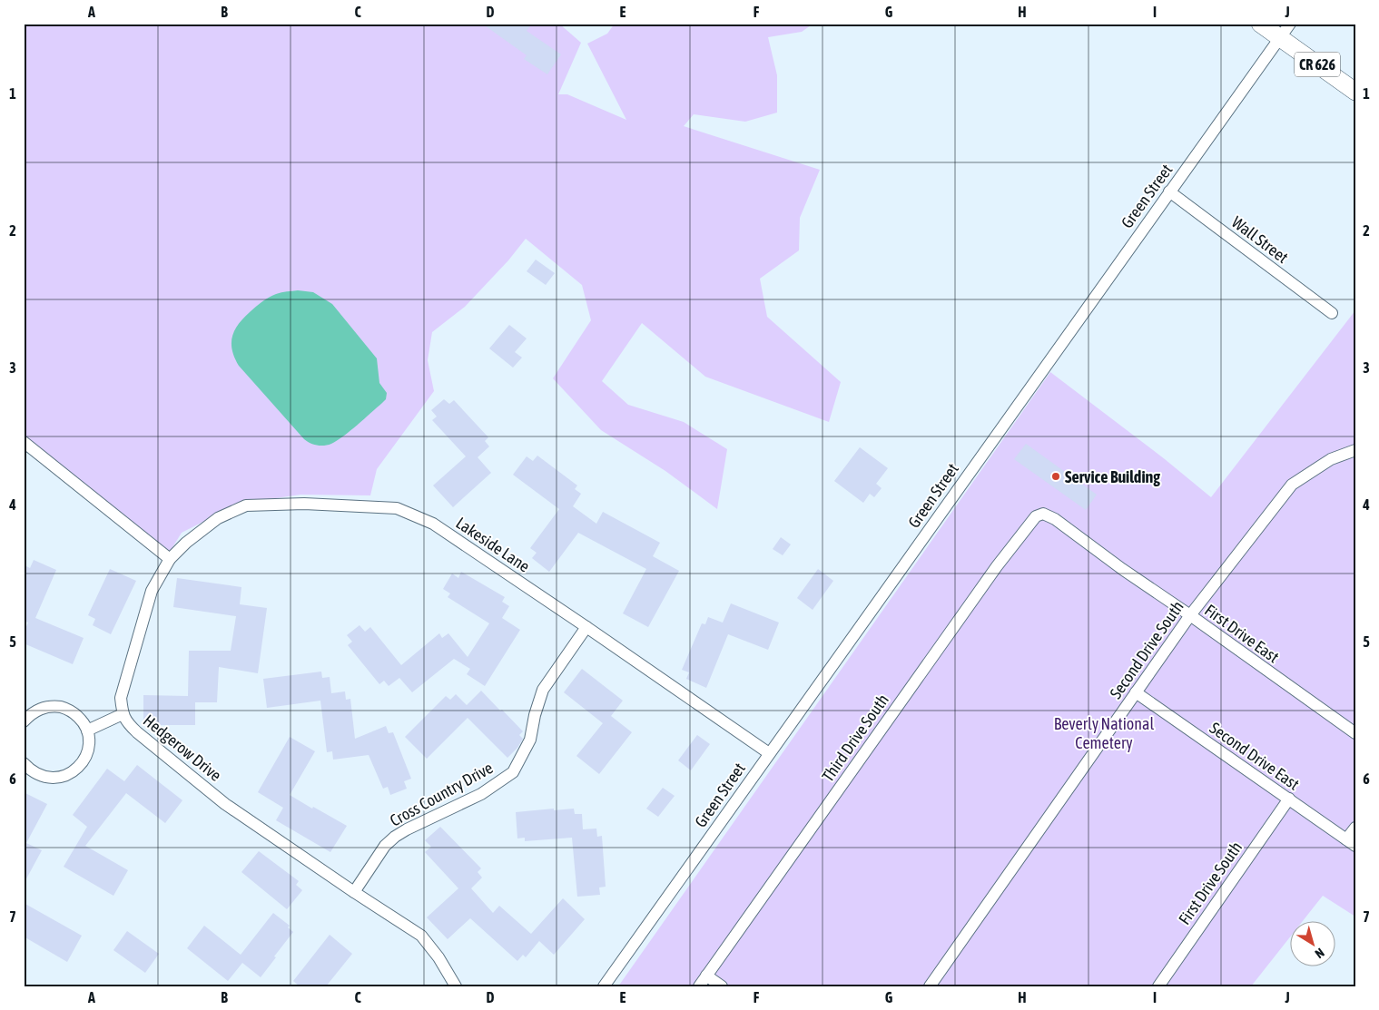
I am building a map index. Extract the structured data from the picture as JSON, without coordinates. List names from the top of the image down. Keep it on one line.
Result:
{"streets":{"main road":["CR 626"],"street":["Green Street","Wall Street","Lakeside Lane","First Drive East","Second Drive South","Third Drive South","Hedgerow Drive","Second Drive East","Cross Country Drive","First Drive South"]},"crossings":[["CR 626","Green Street"],["Green Street","Wall Street"],["Green Street","Lakeside Lane"],["Lakeside Lane","Hedgerow Drive"],["Lakeside Lane","Cross Country Drive"],["First Drive East","Second Drive South"],["First Drive East","Third Drive South"],["Second Drive South","Second Drive East"],["Hedgerow Drive","Cross Country Drive"],["Second Drive East","First Drive South"]],"parks":["Beverly National Cemetery"],"places":["Service Building"],"north":"bottom right","grid":{"columns":["A","B","C","D","E","F","G","H","I","J"],"rows":["1","2","3","4","5","6","7"]}}
